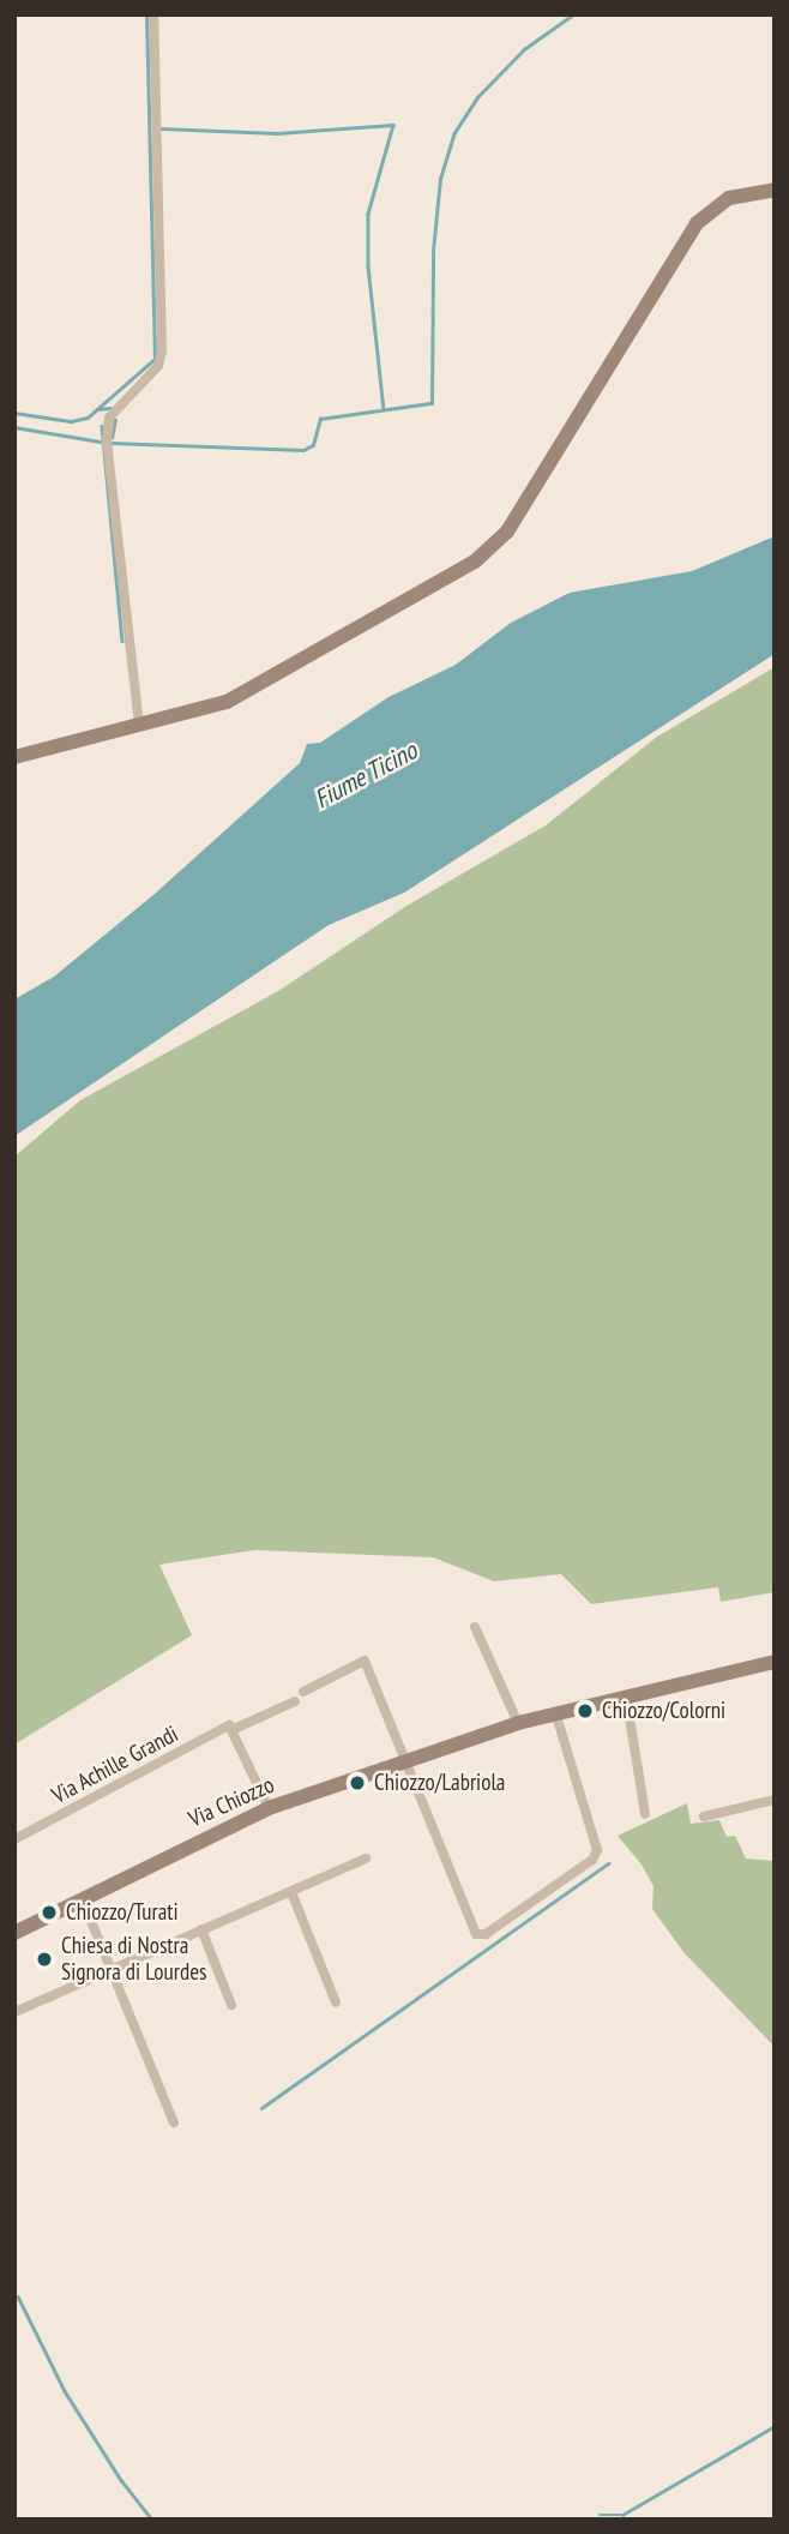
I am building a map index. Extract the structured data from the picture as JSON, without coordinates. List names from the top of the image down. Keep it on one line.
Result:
{"streets":{"street":["Via Achille Grandi","Via Chiozzo"]},"water":["Fiume Ticino"],"places":["Chiozzo/Colorni","Chiozzo/Labriola","Chiozzo/Turati","Chiesa di Nostra Signora di Lourdes"]}
